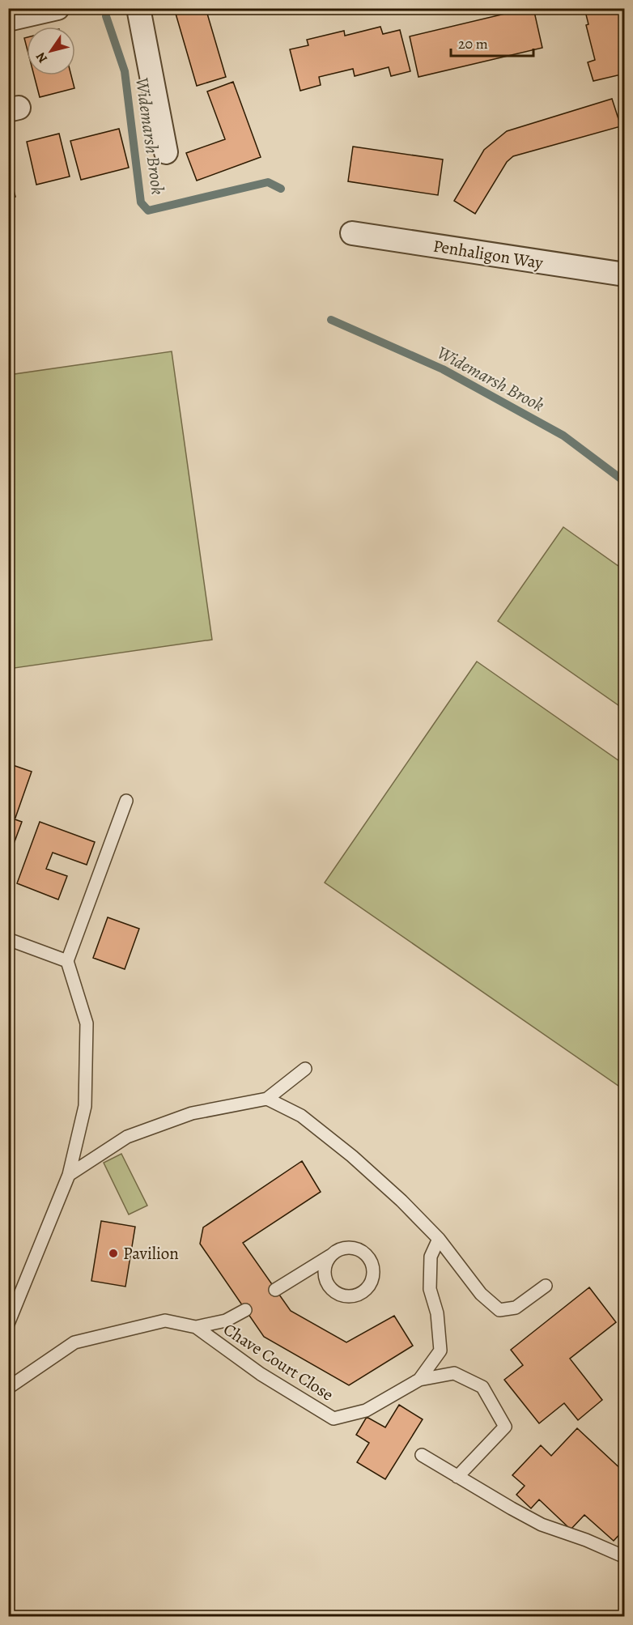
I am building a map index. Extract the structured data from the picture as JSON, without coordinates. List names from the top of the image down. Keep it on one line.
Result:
{"streets":{"street":["Penhaligon Way"],"lane":["Chave Court Close"]},"water":["Widemarsh Brook"],"places":["Pavilion"],"scale_bar":"20 m","north":"bottom left"}
